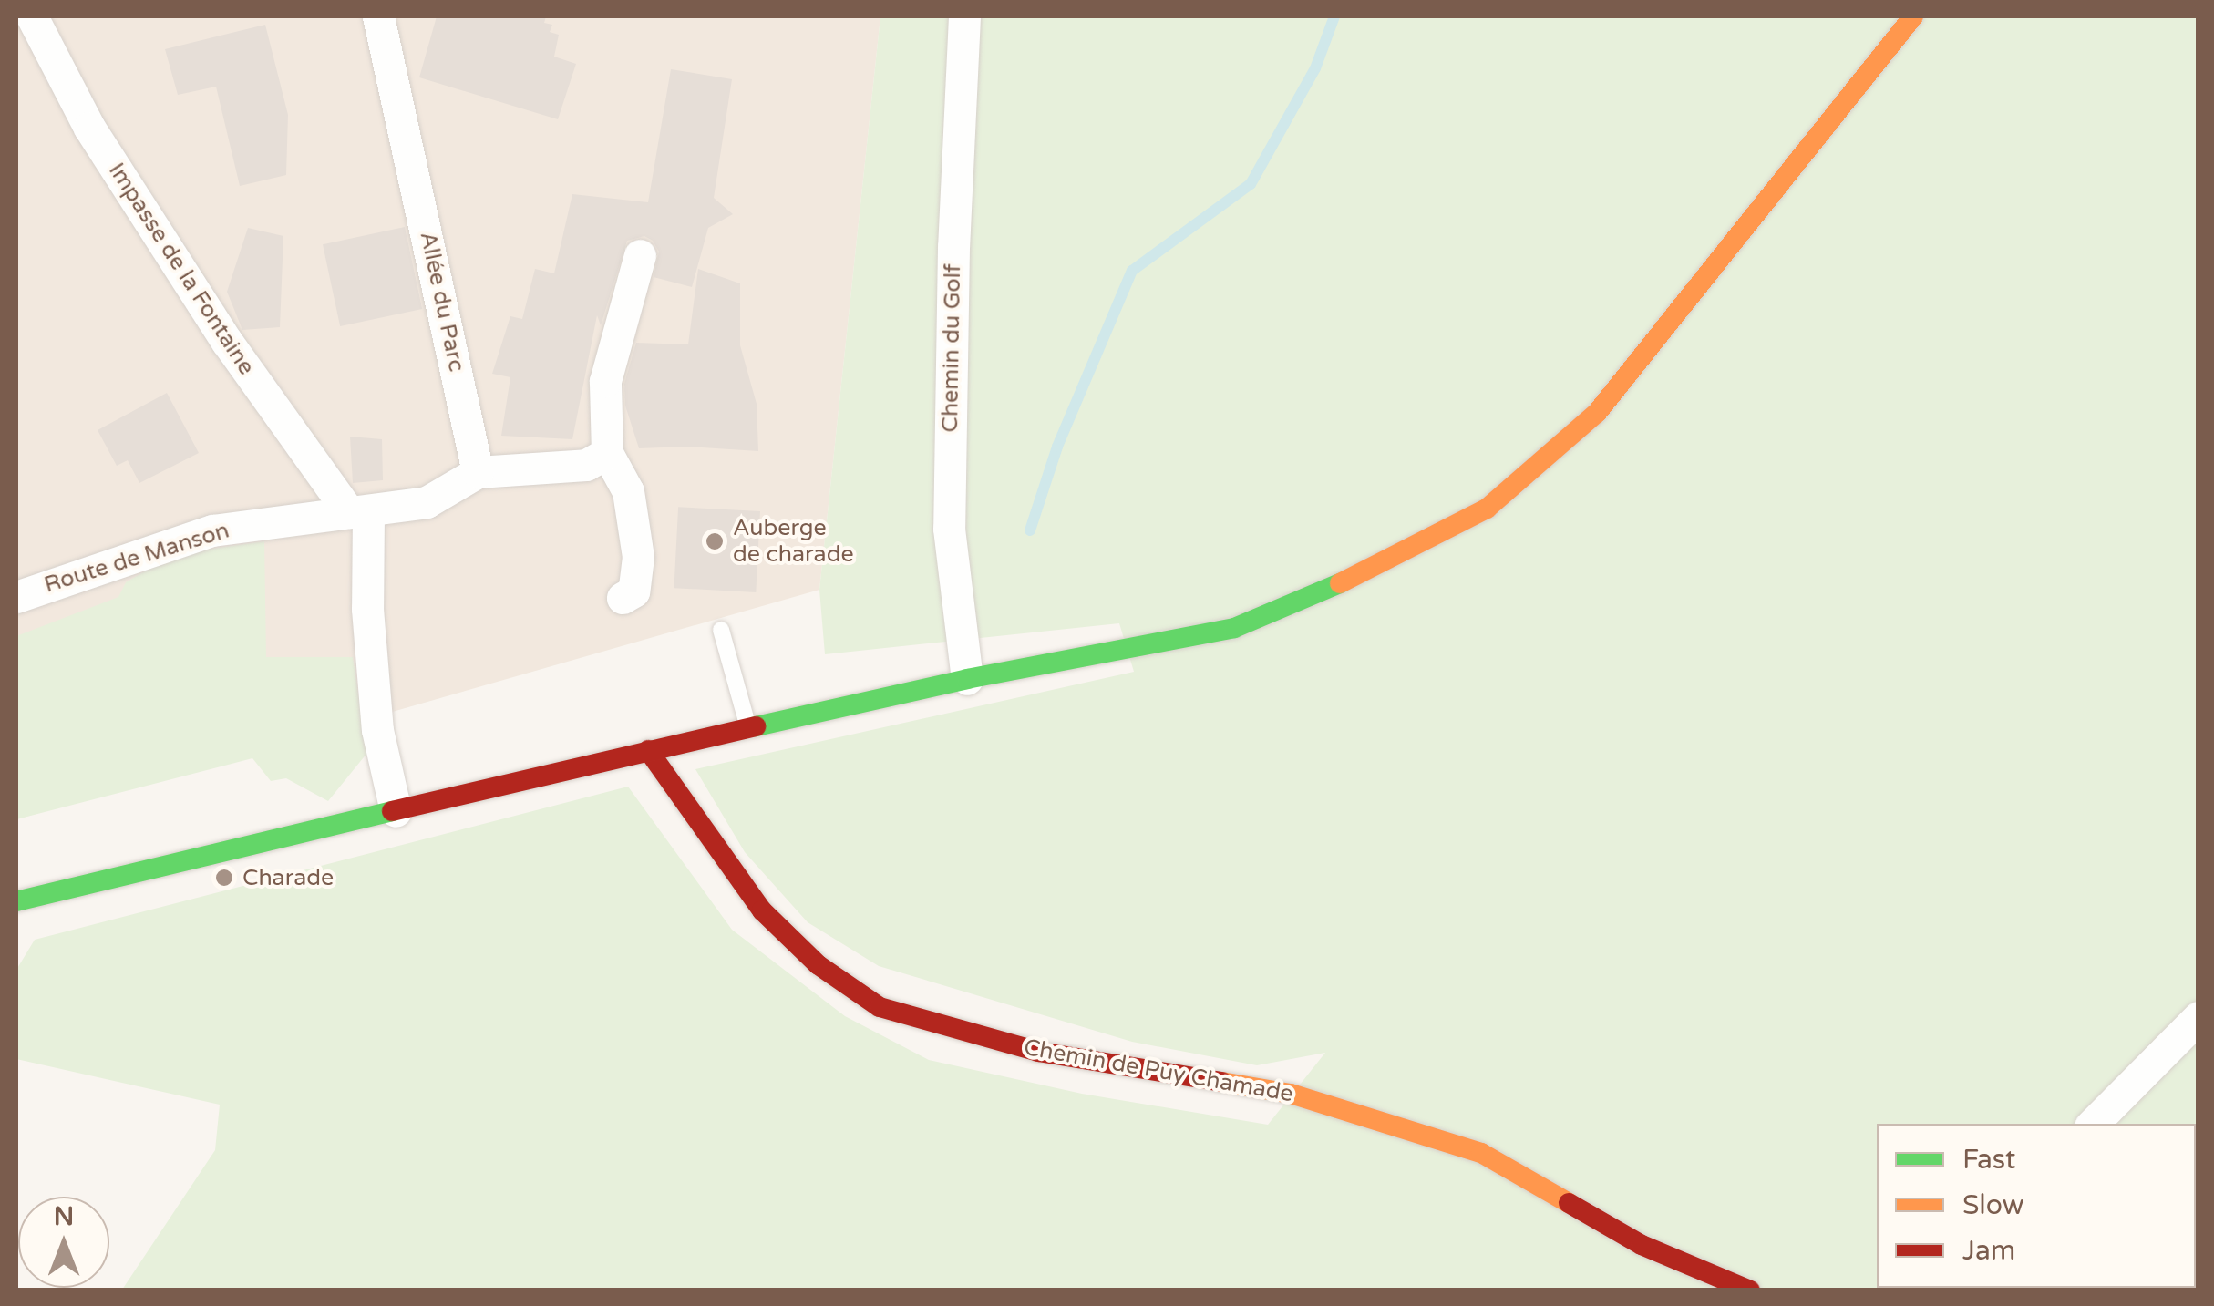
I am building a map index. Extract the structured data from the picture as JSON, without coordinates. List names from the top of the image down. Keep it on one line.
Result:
{"streets":{"street":["Impasse de la Fontaine","Allée du Parc","Chemin du Golf","Route de Manson","Chemin de Puy Chamade"]},"crossings":[["Impasse de la Fontaine","Route de Manson"]],"places":["Auberge de charade","Charade"],"legend":["Fast","Slow","Jam"],"north":"top"}
